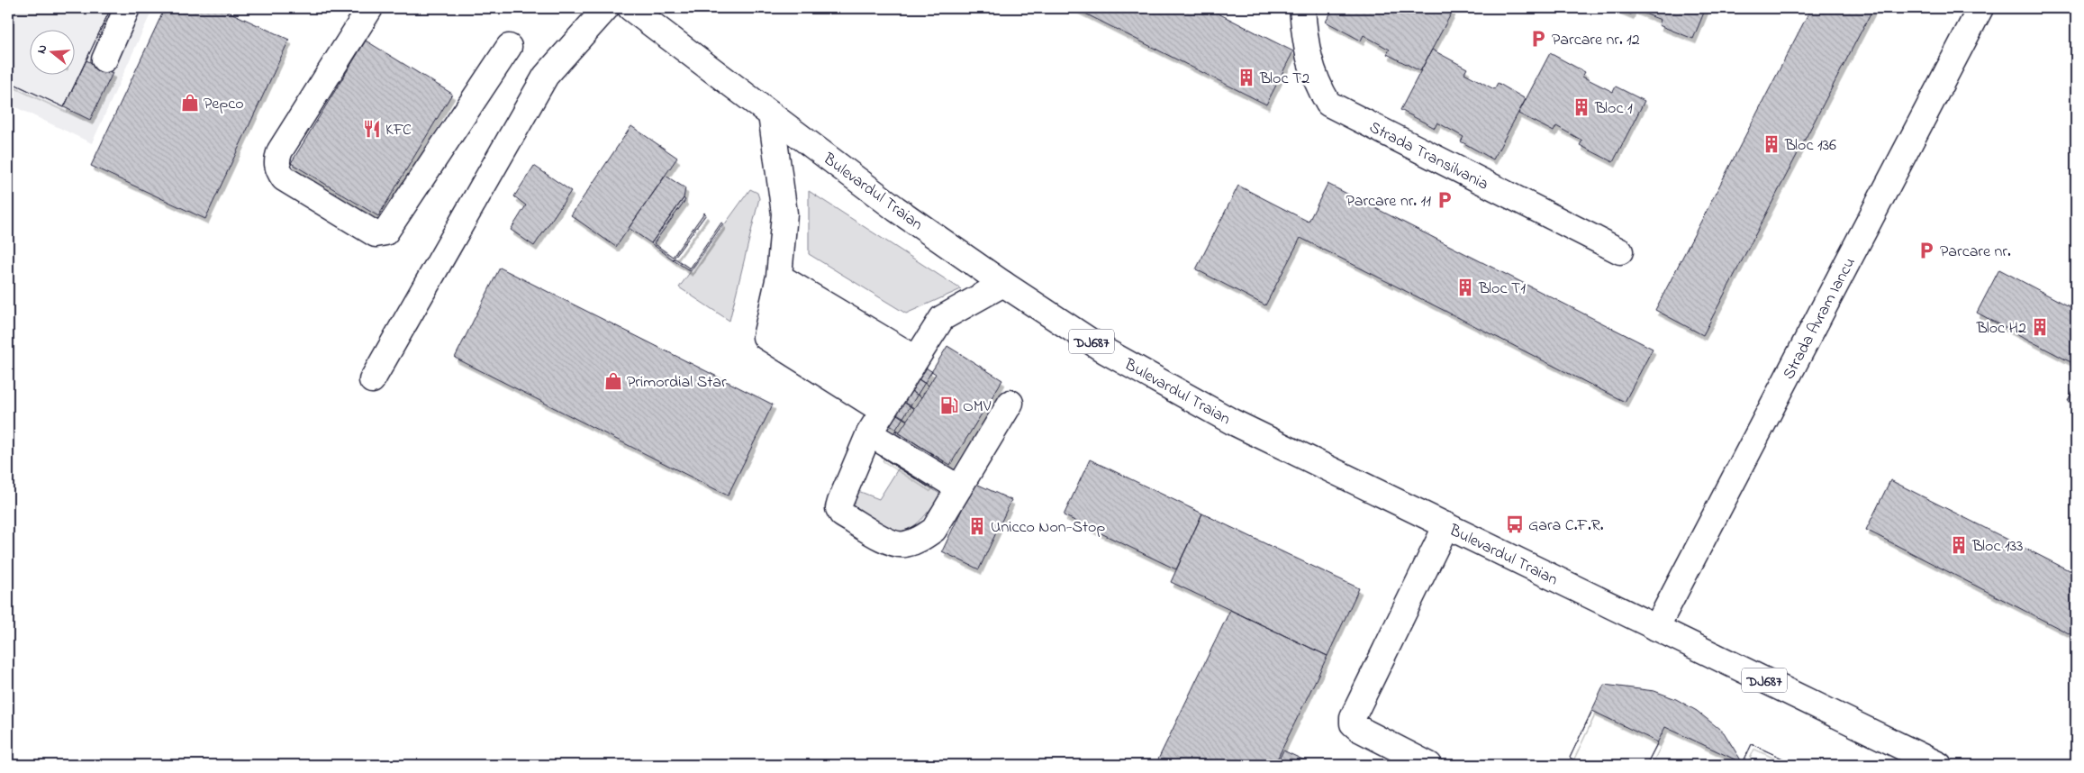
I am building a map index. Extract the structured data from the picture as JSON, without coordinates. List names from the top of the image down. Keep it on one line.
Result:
{"streets":{"main road":["Strada Transilvania","Bulevardul Traian","Strada Avram Iancu","DJ687"]},"crossings":[["Bulevardul Traian","Strada Avram Iancu"],["Bulevardul Traian","DJ687"],["Strada Avram Iancu","DJ687"]],"places":{"parking":["Parcare nr. 12","Parcare nr. 11","Parcare nr."],"building":["Bloc T2","Bloc 1","Bloc 136","Bloc T1","Bloc H2","Unicco Non-Stop","Bloc 133"],"shop":["Pepco","Primordial Star"],"restaurant":["KFC"],"fuel station":["OMV"],"bus stop":["Gara C.F.R."]},"north":"left"}
